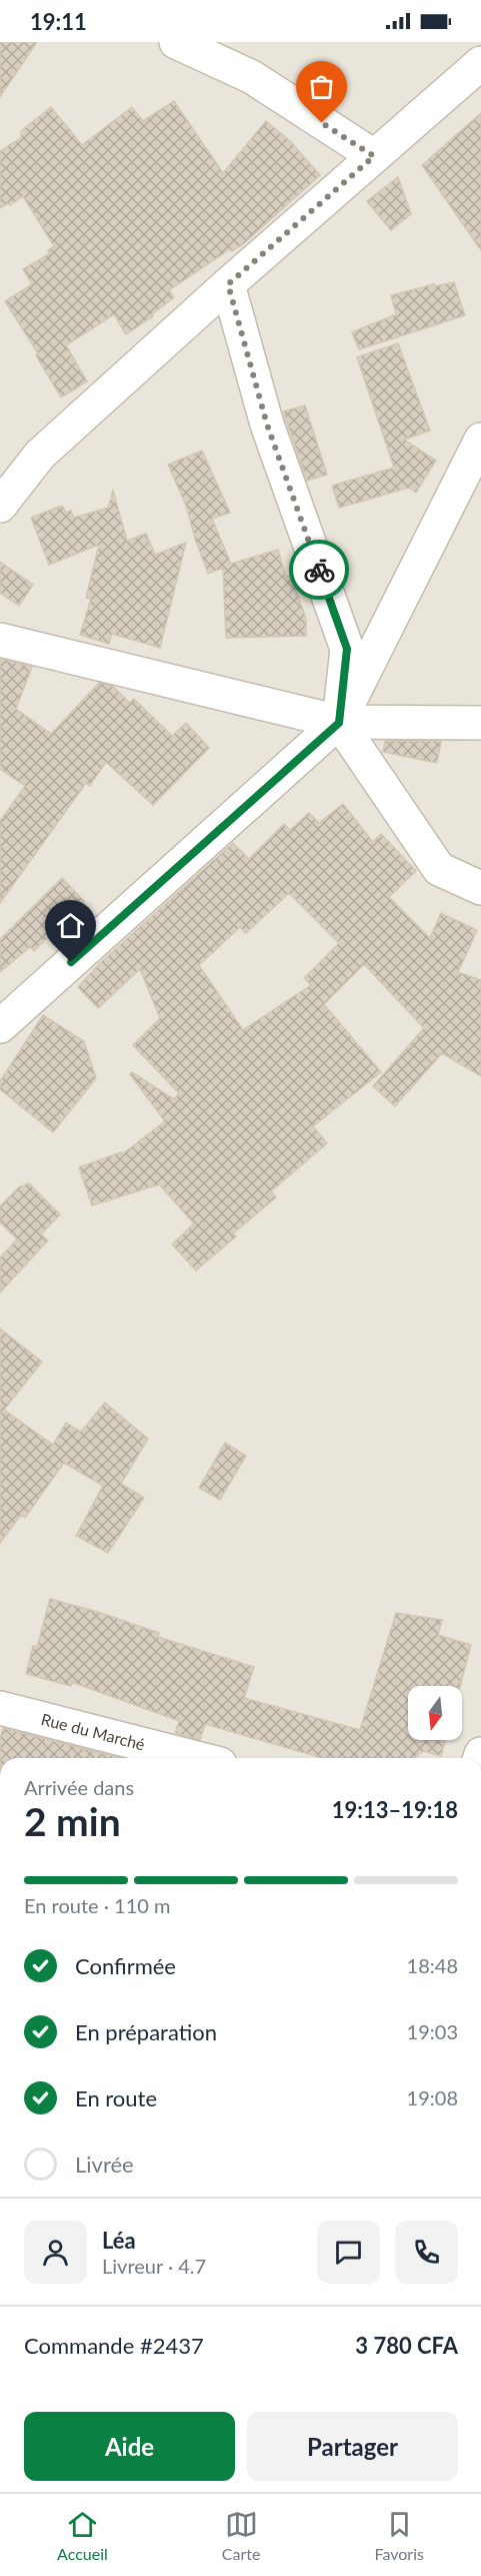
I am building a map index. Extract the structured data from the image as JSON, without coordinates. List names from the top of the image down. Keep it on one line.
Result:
{"streets":{"street":["Rue du Marché"]},"north":"bottom","page":{"status":"19:11","heading":["2 min","Arrivée dans","19:13–19:18"],"panel":["Léa","Livreur · 4.7","Commande #2437","3 780 CFA"],"bar":"En route · 110 m","list":[["Confirmée","18:48"],["En préparation","19:03"],["En route","19:08"],"Livrée"],"buttons":["Aide","Partager"],"tabs":["Accueil","Carte","Favoris"]}}
